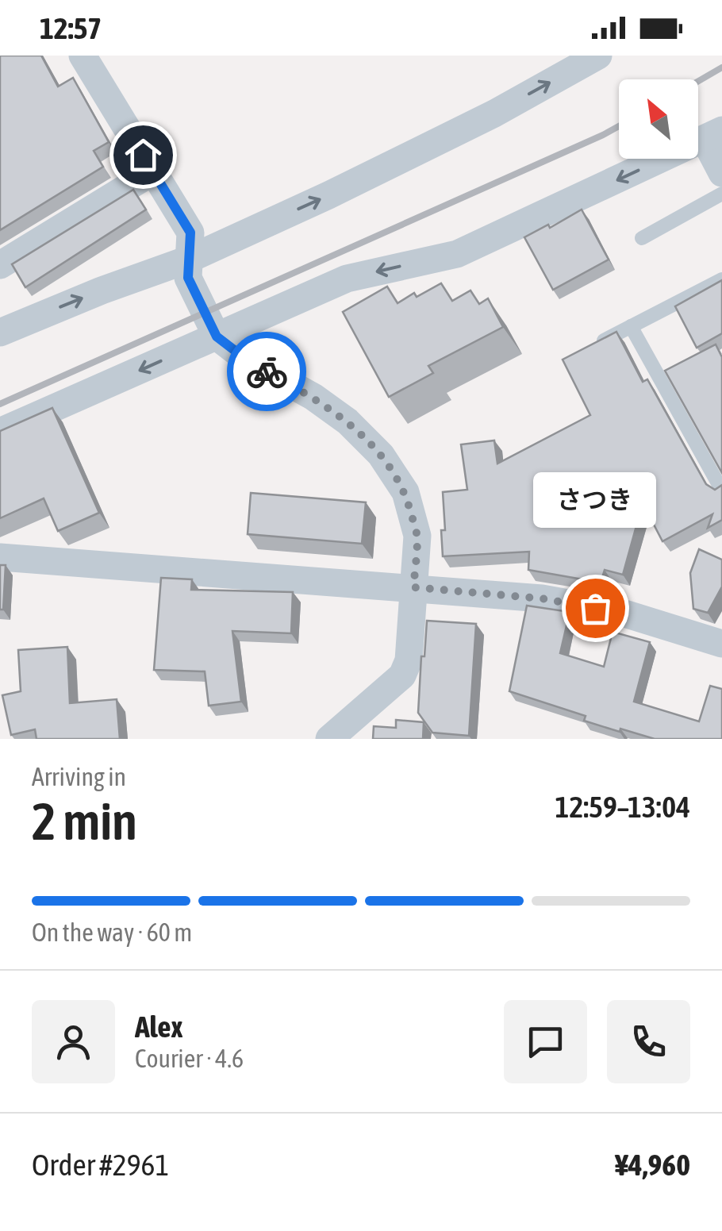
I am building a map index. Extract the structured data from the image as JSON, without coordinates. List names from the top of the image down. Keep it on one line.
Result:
{"places":["さつき"],"north":"top left","page":{"status":"12:57","bubble":"さつき","heading":["2 min","Arriving in","12:59–13:04"],"panel":["Alex","Courier · 4.6","Order #2961","¥4,960"],"bar":"On the way · 60 m"}}
